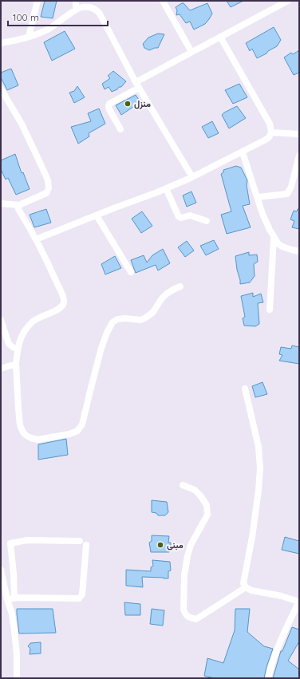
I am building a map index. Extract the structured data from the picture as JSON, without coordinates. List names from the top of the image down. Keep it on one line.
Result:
{"places":["منزل","مبنى"],"scale_bar":"100 m"}
